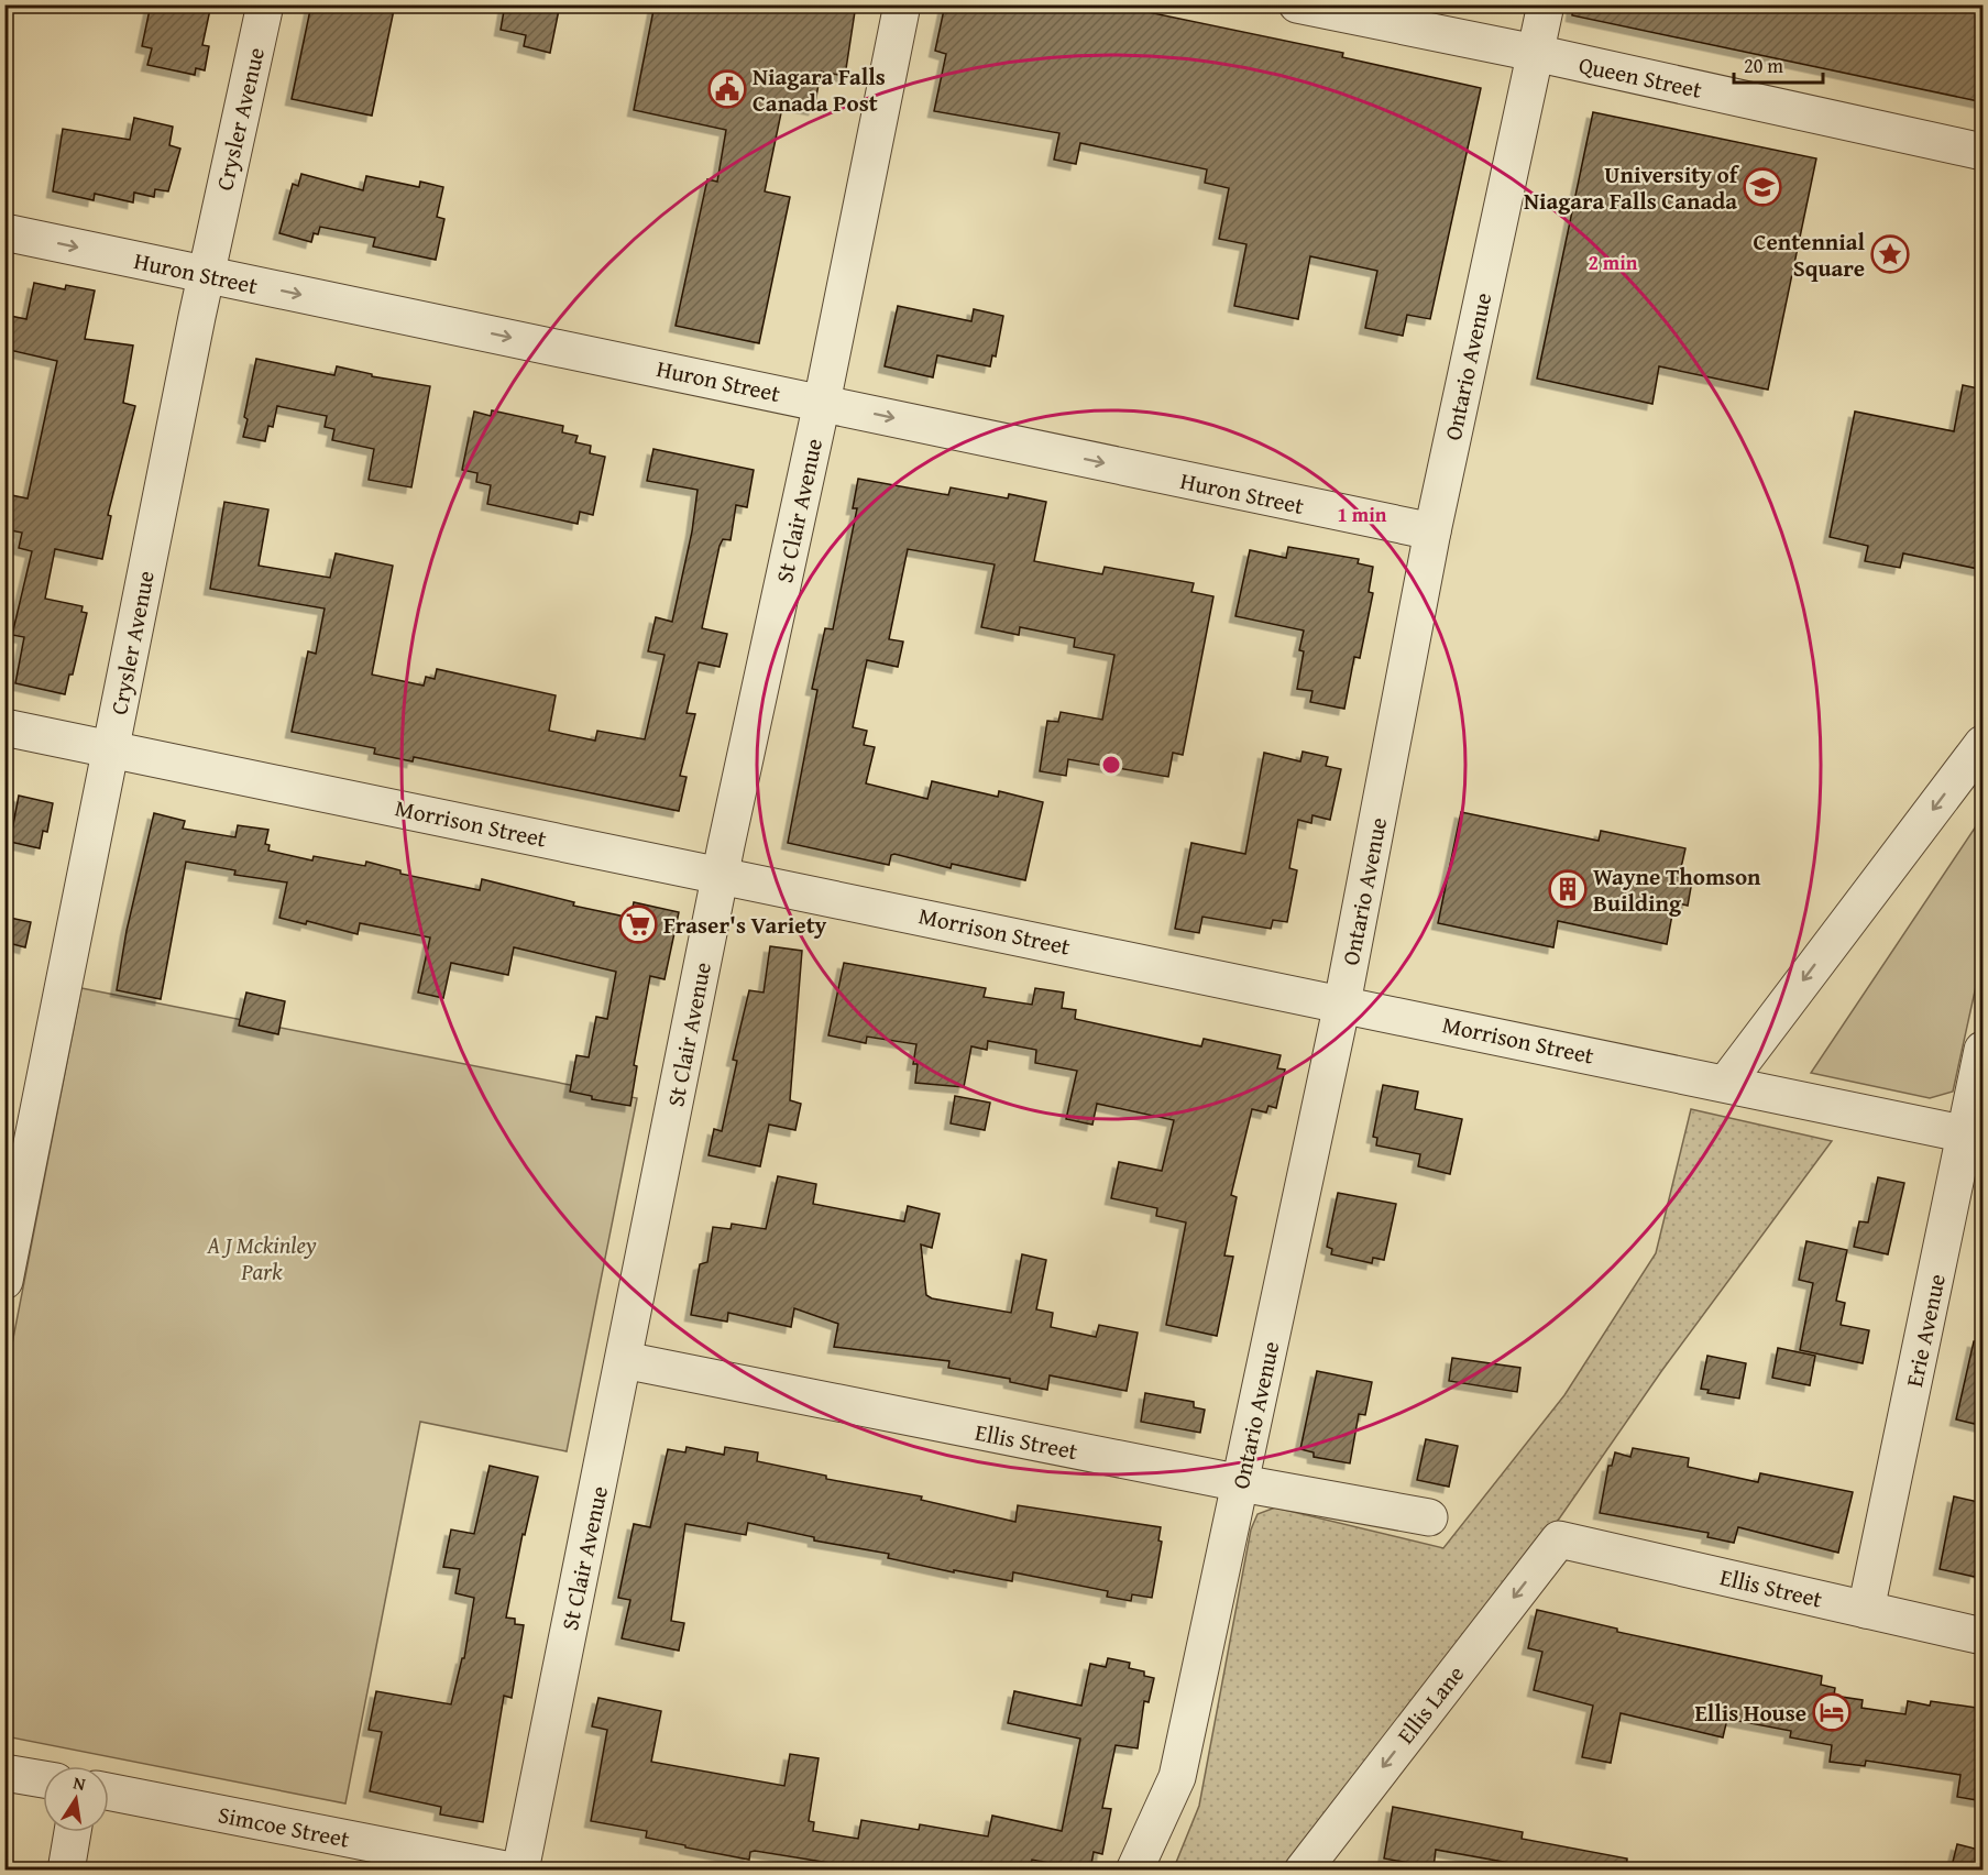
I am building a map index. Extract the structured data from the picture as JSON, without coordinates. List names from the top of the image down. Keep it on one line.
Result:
{"streets":{"street":["Queen Street","Crysler Avenue","Huron Street","Ontario Avenue","St Clair Avenue","Morrison Street","Erie Avenue","Ellis Street","Ellis Lane","Simcoe Street"]},"crossings":[["Queen Street","Ontario Avenue"],["Crysler Avenue","Huron Street"],["Crysler Avenue","Morrison Street"],["Huron Street","Ontario Avenue"],["Huron Street","St Clair Avenue"],["Ontario Avenue","Morrison Street"],["Ontario Avenue","Ellis Street"],["St Clair Avenue","Morrison Street"],["St Clair Avenue","Ellis Street"],["Morrison Street","Erie Avenue"],["Erie Avenue","Ellis Street"],["Ellis Street","Ellis Lane"]],"one_way":["Huron Street","Ellis Lane"],"parks":["A J Mckinley Park"],"places":{"public building":["Niagara Falls Canada Post"],"school or university":["University of Niagara Falls Canada"],"place":["Centennial Square"],"building":["Wayne Thomson Building"],"supermarket":["Fraser's Variety"],"hotel":["Ellis House"]},"scale_bar":"20 m","north":"top","rings":["2 min","1 min"]}
